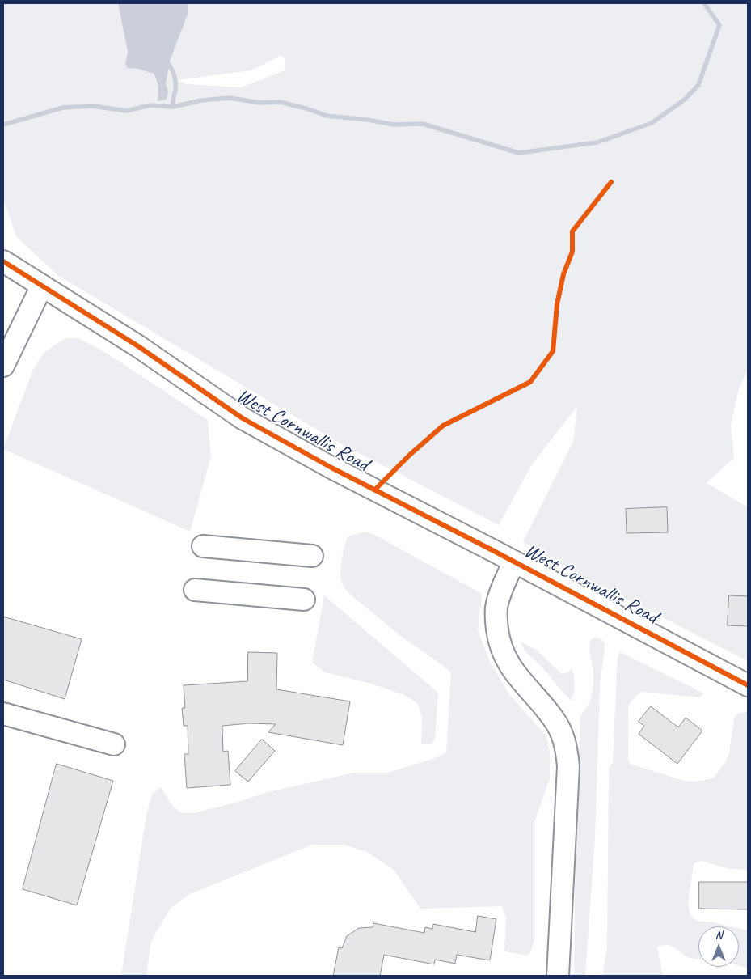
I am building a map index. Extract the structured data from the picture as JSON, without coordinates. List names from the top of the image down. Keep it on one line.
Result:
{"streets":{"street":["West Cornwallis Road"]},"north":"top"}
